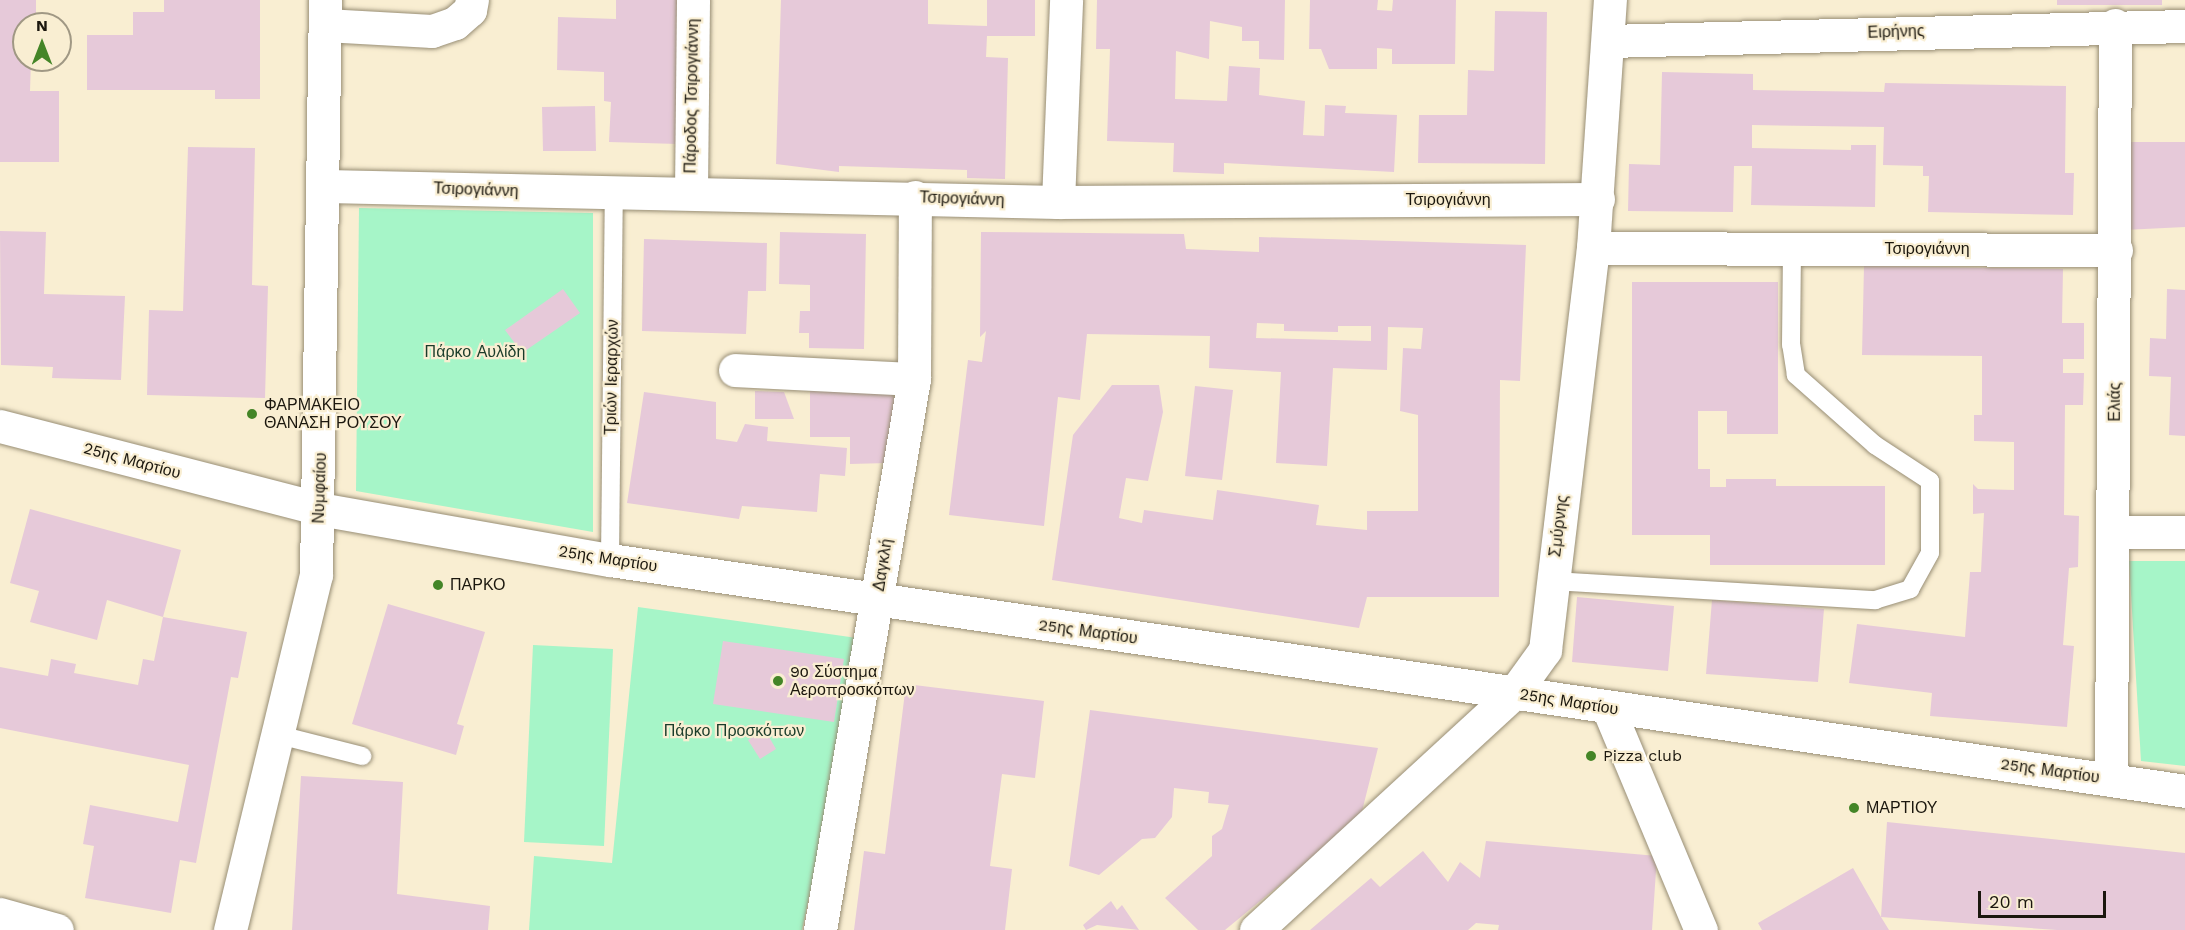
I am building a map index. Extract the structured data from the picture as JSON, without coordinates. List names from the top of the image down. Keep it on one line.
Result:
{"streets":{"street":["Ειρήνης","Πάροδος Τσιρογιάννη","Τσιρογιάννη","Ελιάς","25ης Μαρτίου","Νυμφαίου","Σμύρνης","Δαγκλή"],"lane":["Τριών Ιεραρχών"]},"crossings":[["Ειρήνης","Ελιάς"],["Ειρήνης","Σμύρνης"],["Πάροδος Τσιρογιάννη","Τσιρογιάννη"],["Τσιρογιάννη","Τριών Ιεραρχών"],["Τσιρογιάννη","Ελιάς"],["Τσιρογιάννη","Νυμφαίου"],["Τσιρογιάννη","Σμύρνης"],["Τσιρογιάννη","Δαγκλή"],["Τριών Ιεραρχών","25ης Μαρτίου"],["Ελιάς","25ης Μαρτίου"],["25ης Μαρτίου","Νυμφαίου"],["25ης Μαρτίου","Σμύρνης"],["25ης Μαρτίου","Δαγκλή"]],"parks":["Πάρκο Αυλίδη","Πάρκο Προσκόπων"],"places":["ΦΑΡΜΑΚΕΙΟ ΘΑΝΑΣΗ ΡΟΥΣΟΥ","ΠΑΡΚΟ","9ο Σύστημα Αεροπροσκόπων","Pizza club","ΜΑΡΤΙΟΥ"],"scale_bar":"20 m","north":"top"}
